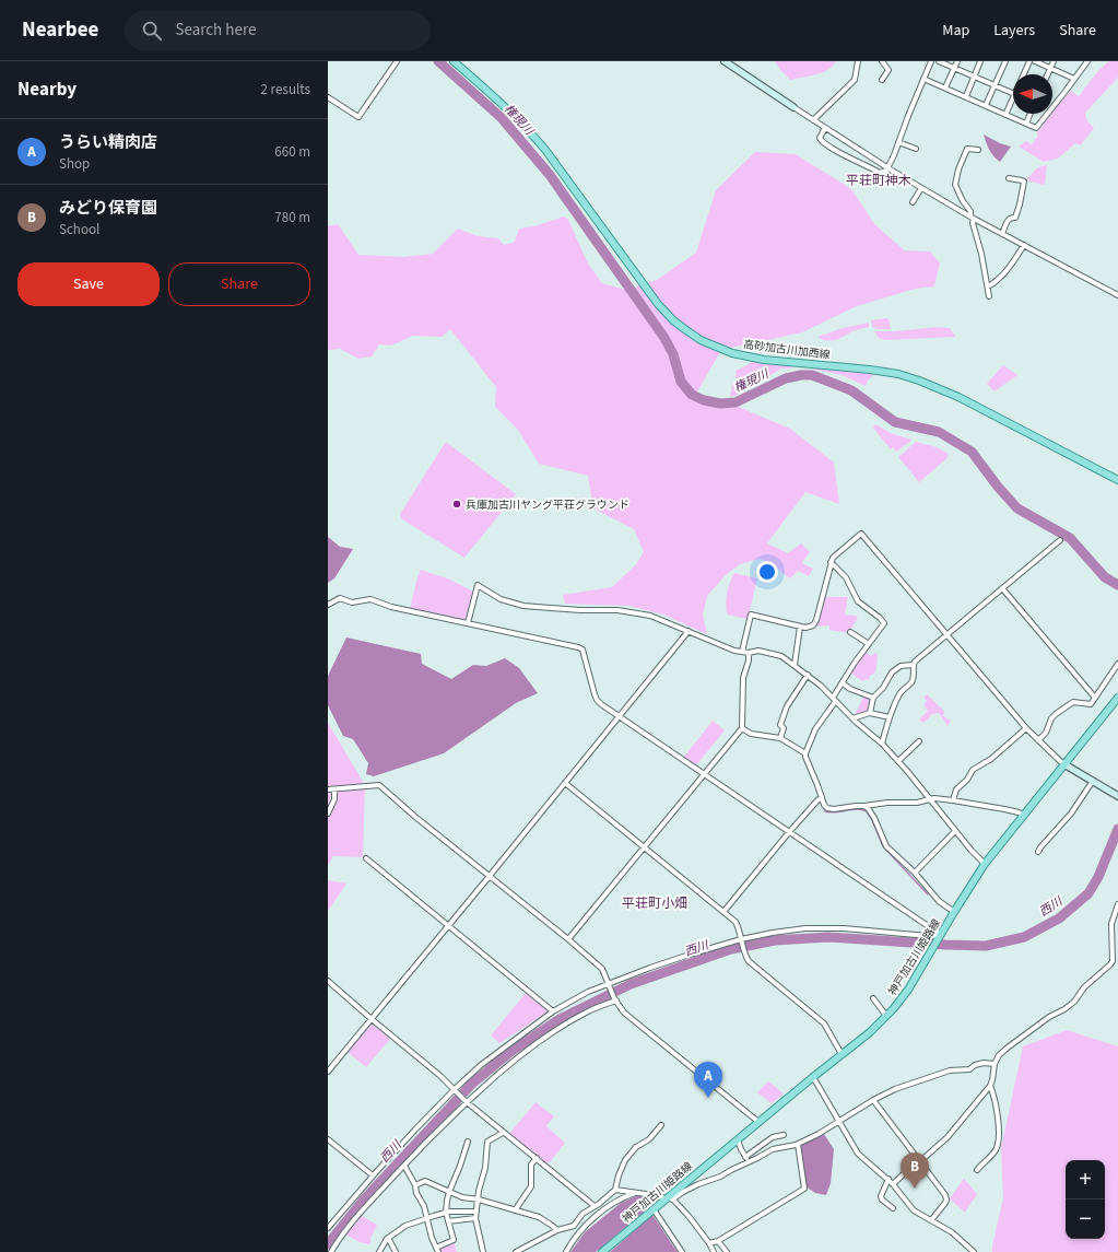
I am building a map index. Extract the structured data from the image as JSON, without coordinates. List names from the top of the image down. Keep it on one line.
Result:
{"streets":{"main road":["高砂加古川加西線","神戸加古川姫路線"]},"districts":["平荘町神木","平荘町小畑"],"water":["権現川","西川"],"places":["兵庫加古川ヤング平荘グラウンド"],"north":"left","page":{"header":"Nearbee","search":"Search here","nav":["Map","Layers","Share"],"heading":["Nearby","2 results"],"list":[{"mark":"A","name":"うらい精肉店","note":"Shop","value":"660 m"},{"mark":"B","name":"みどり保育園","note":"School","value":"780 m"}],"buttons":["Save","Share"],"pins":["A","B"],"map_buttons":["+","−"]}}
